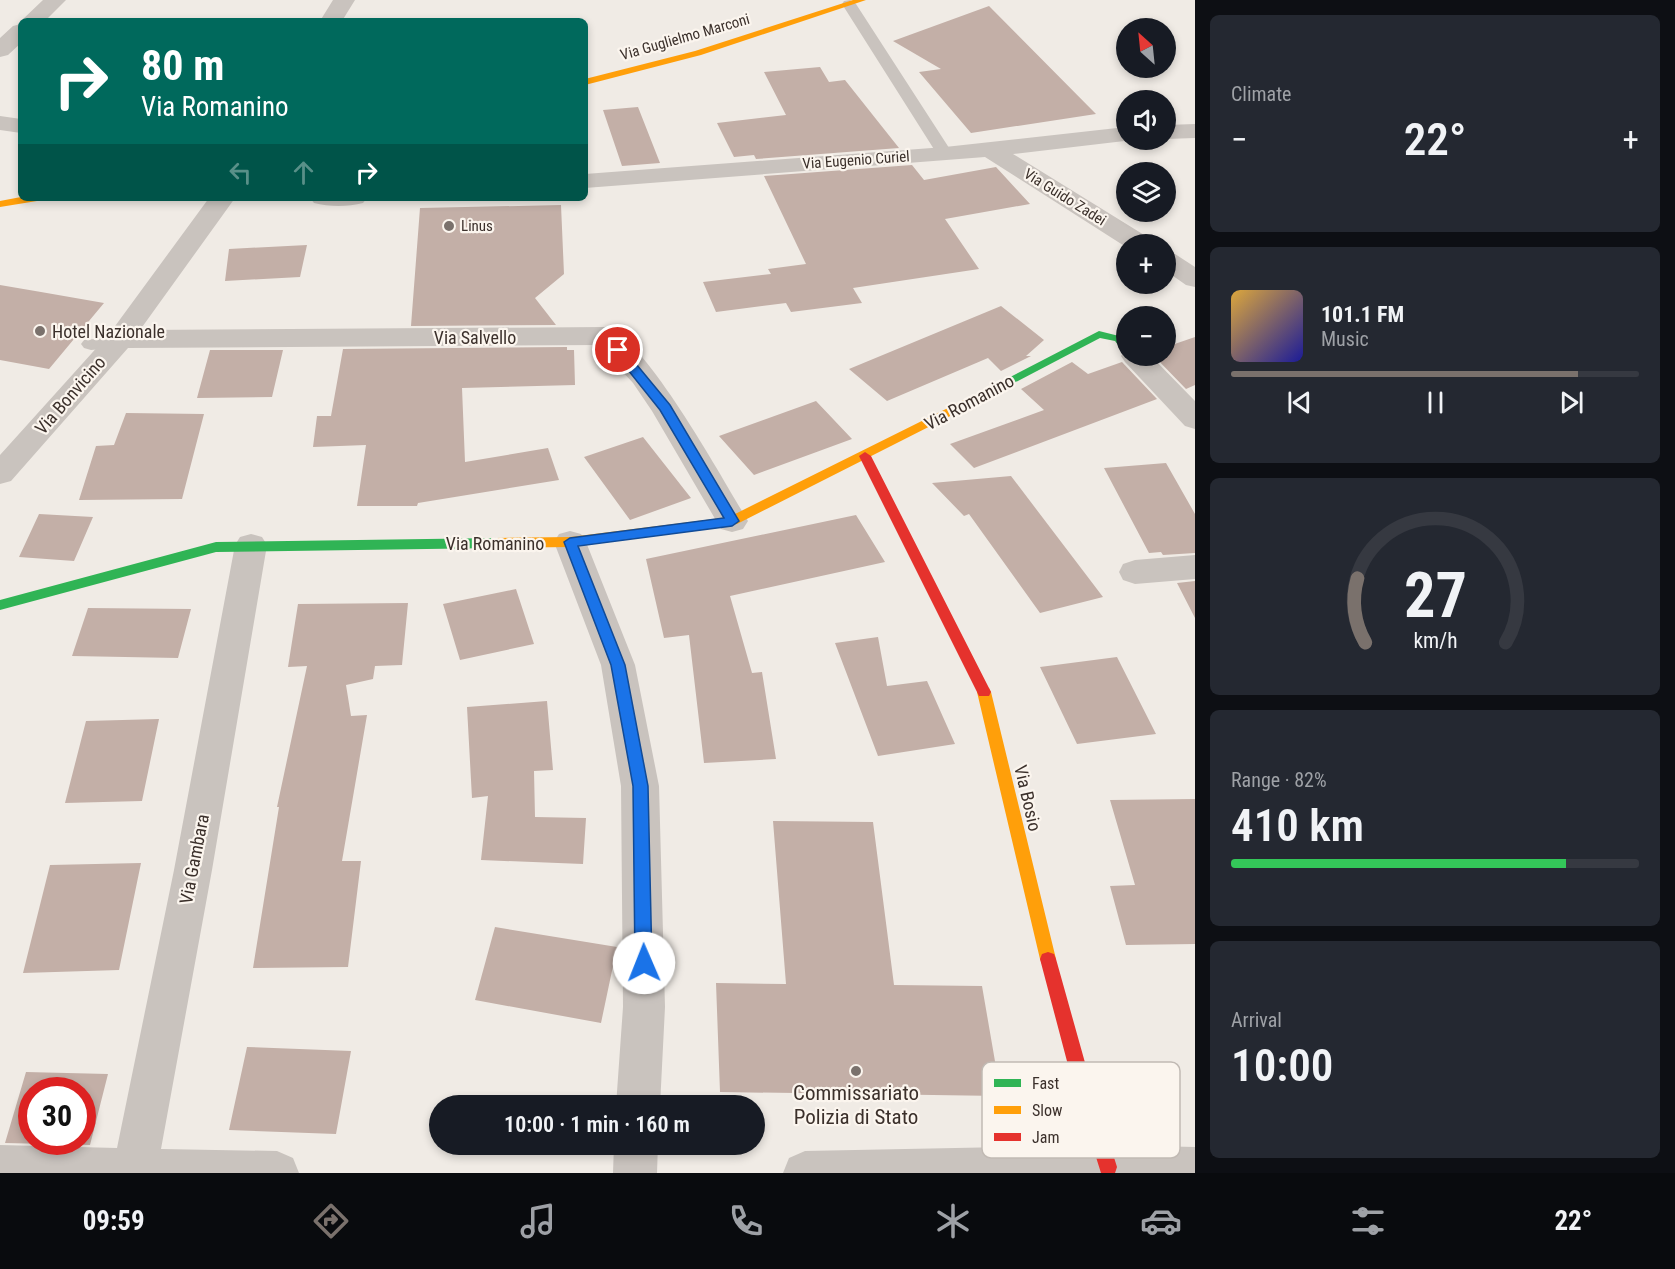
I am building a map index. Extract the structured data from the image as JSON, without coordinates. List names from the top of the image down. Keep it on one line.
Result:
{"streets":{"street":["Via Guglielmo Marconi","Via Eugenio Curiel","Via Guido Zadei","Via Salvello","Via Bonvicino","Via Romanino","Via Bosio","Via Gambara"]},"crossings":[["Via Eugenio Curiel","Via Guido Zadei"],["Via Salvello","Via Bonvicino"],["Via Salvello","Via Romanino"],["Via Romanino","Via Bosio"],["Via Romanino","Via Gambara"]],"places":["Linus","Hotel Nazionale","Commissariato Polizia di Stato"],"legend":["Fast","Slow","Jam"],"north":"top left","page":{"tile":["Climate",["Range · 82%","410 km"],["Arrival","10:00"]],"map_buttons":["+","−"],"turn":["80 m","Via Romanino"],"heat":["−","22°","+"],"song":["101.1 FM","Music"],"limit":"30","trip":"10:00 · 1 min · 160 m","tabs":["09:59","22°"],"gauge":["27","km/h"]}}
